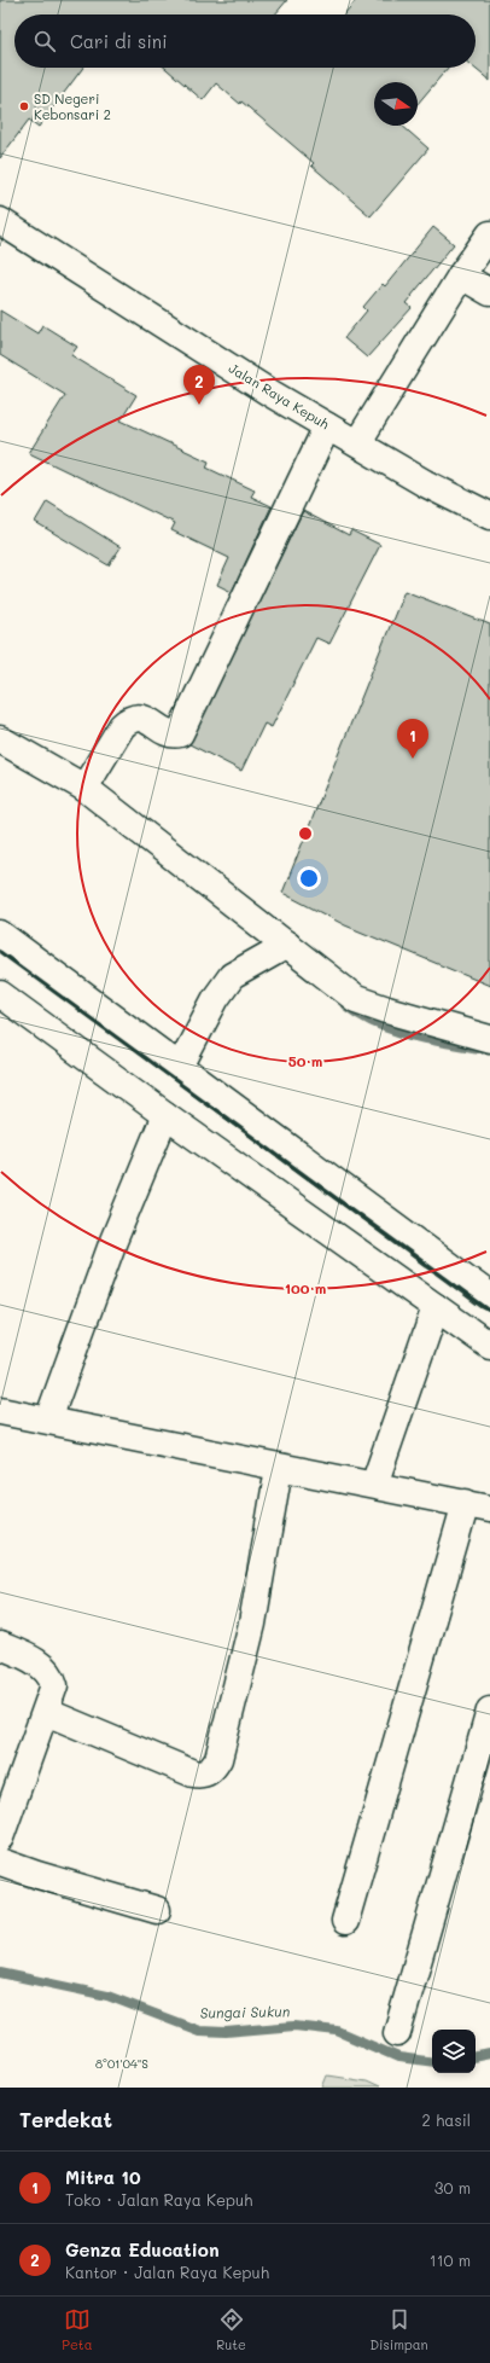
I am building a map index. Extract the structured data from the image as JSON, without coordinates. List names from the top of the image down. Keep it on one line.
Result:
{"streets":{"street":["Jalan Raya Kepuh"]},"water":["Sungai Sukun"],"places":["SD Negeri Kebonsari 2"],"north":"right","page":{"search":"Cari di sini","pins":["2","1"],"heading":["Terdekat","2 hasil"],"list":[{"mark":"1","name":"Mitra 10","note":"Toko · Jalan Raya Kepuh","value":"30 m"},{"mark":"2","name":"Genza Education","note":"Kantor · Jalan Raya Kepuh","value":"110 m"}],"nav":["Peta","Rute","Disimpan"]},"coordinates":["8°01'04\"S"],"rings":["50 m","100 m"]}
